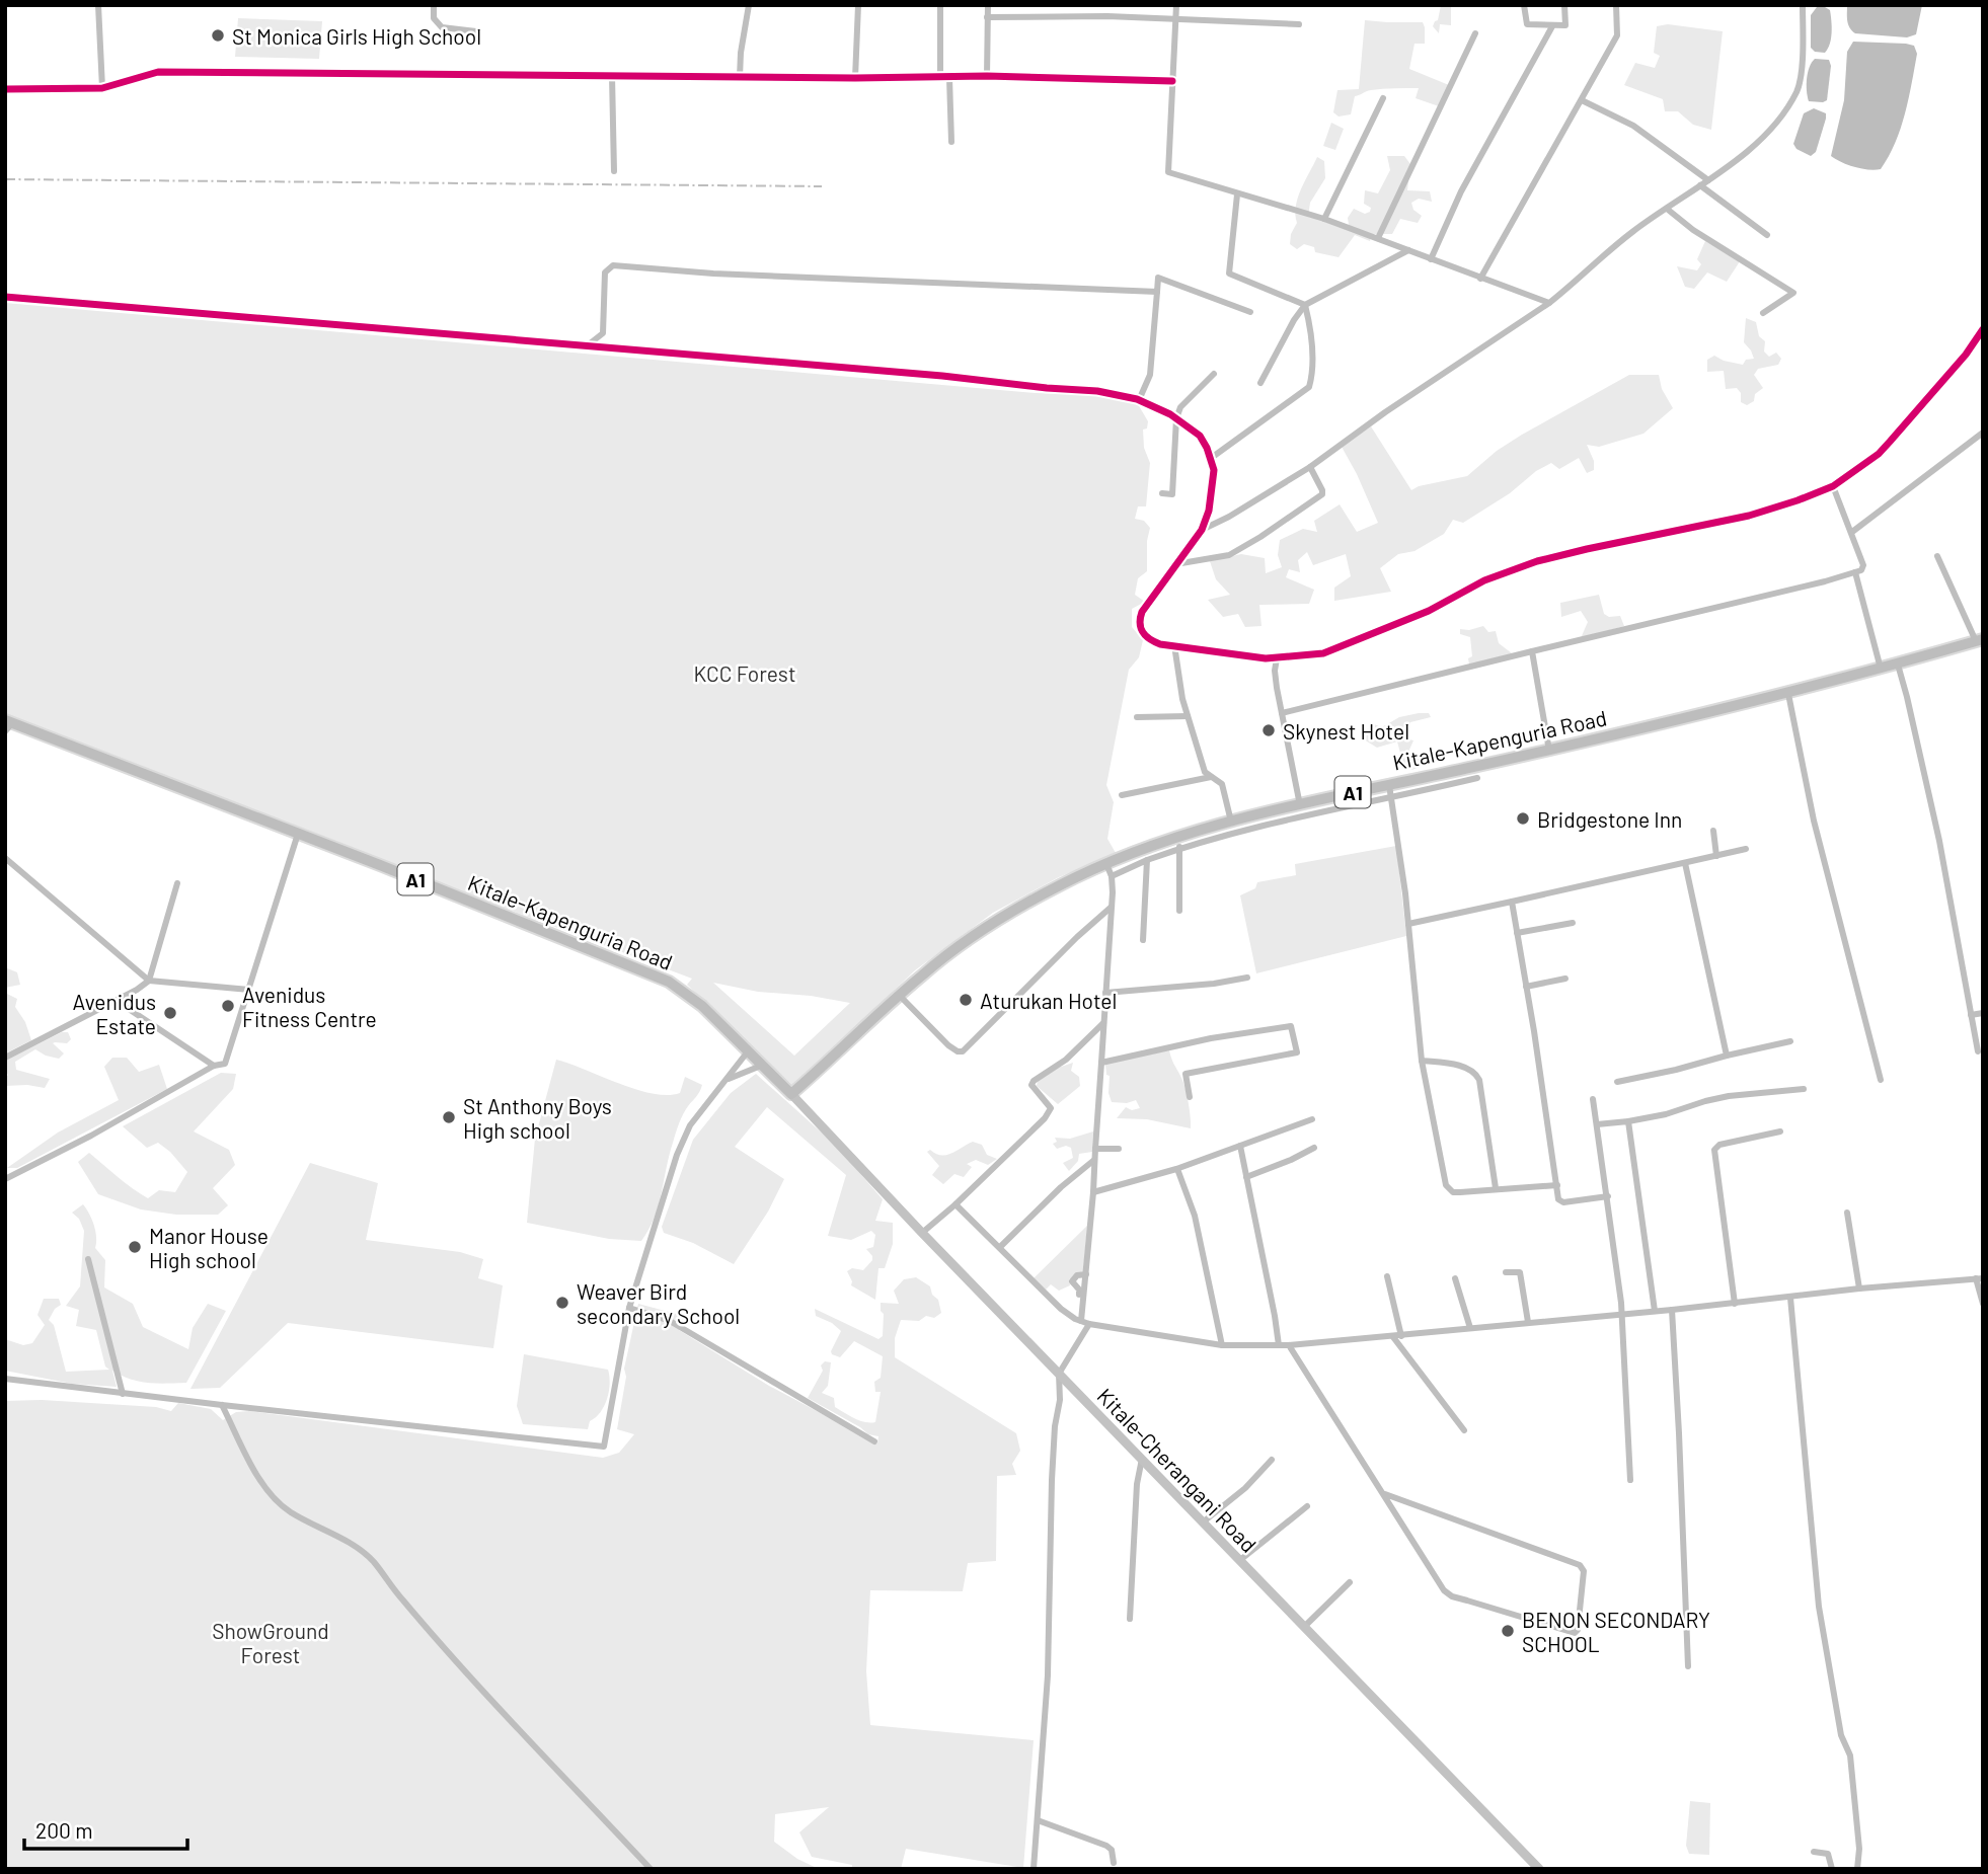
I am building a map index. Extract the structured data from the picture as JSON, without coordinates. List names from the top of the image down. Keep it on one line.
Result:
{"streets":{"highway":["Kitale-Kapenguria Road","A1"],"main road":["Kitale-Cherangani Road"]},"crossings":[["Kitale-Kapenguria Road","Kitale-Cherangani Road"]],"parks":["KCC Forest","ShowGround Forest"],"places":["St Monica Girls High School","Skynest Hotel","Bridgestone Inn","Aturukan Hotel","Avenidus Fitness Centre","Avenidus Estate","St Anthony Boys High school","Manor House High school","Weaver Bird secondary School","BENON SECONDARY SCHOOL"],"scale_bar":"200 m"}
